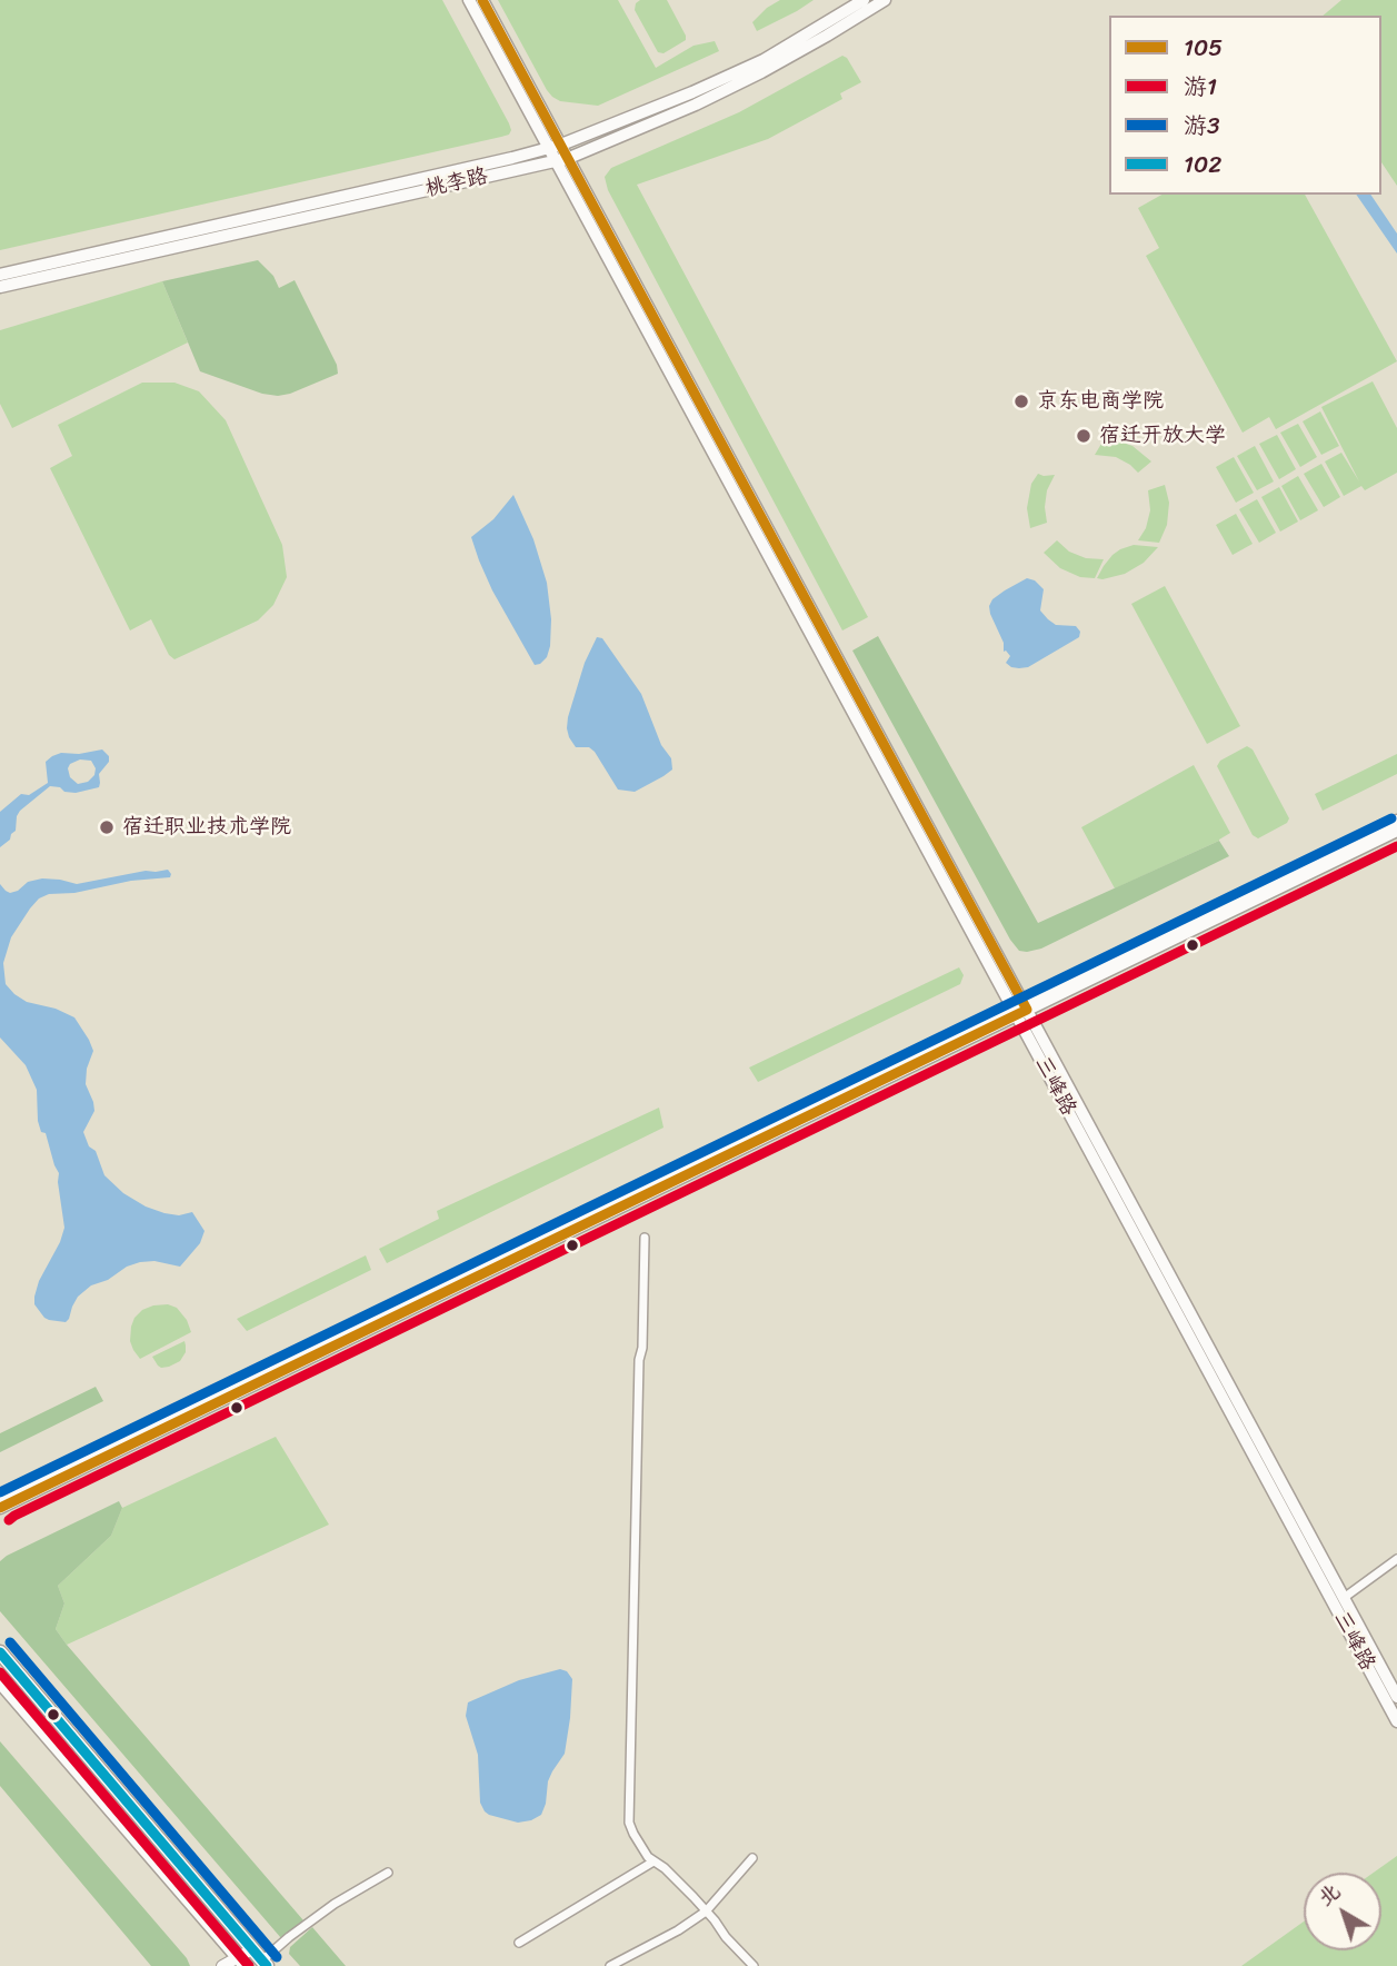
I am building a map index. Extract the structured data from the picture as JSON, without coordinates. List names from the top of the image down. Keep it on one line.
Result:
{"streets":{"main road":["桃李路","三峰路"]},"crossings":[["桃李路","三峰路"]],"places":["京东电商学院","宿迁开放大学","宿迁职业技术学院"],"lines":["transit line 105","transit line 游3","transit line 游1","transit line 102"],"legend":["105","游1","游3","102"],"north":"top left"}
